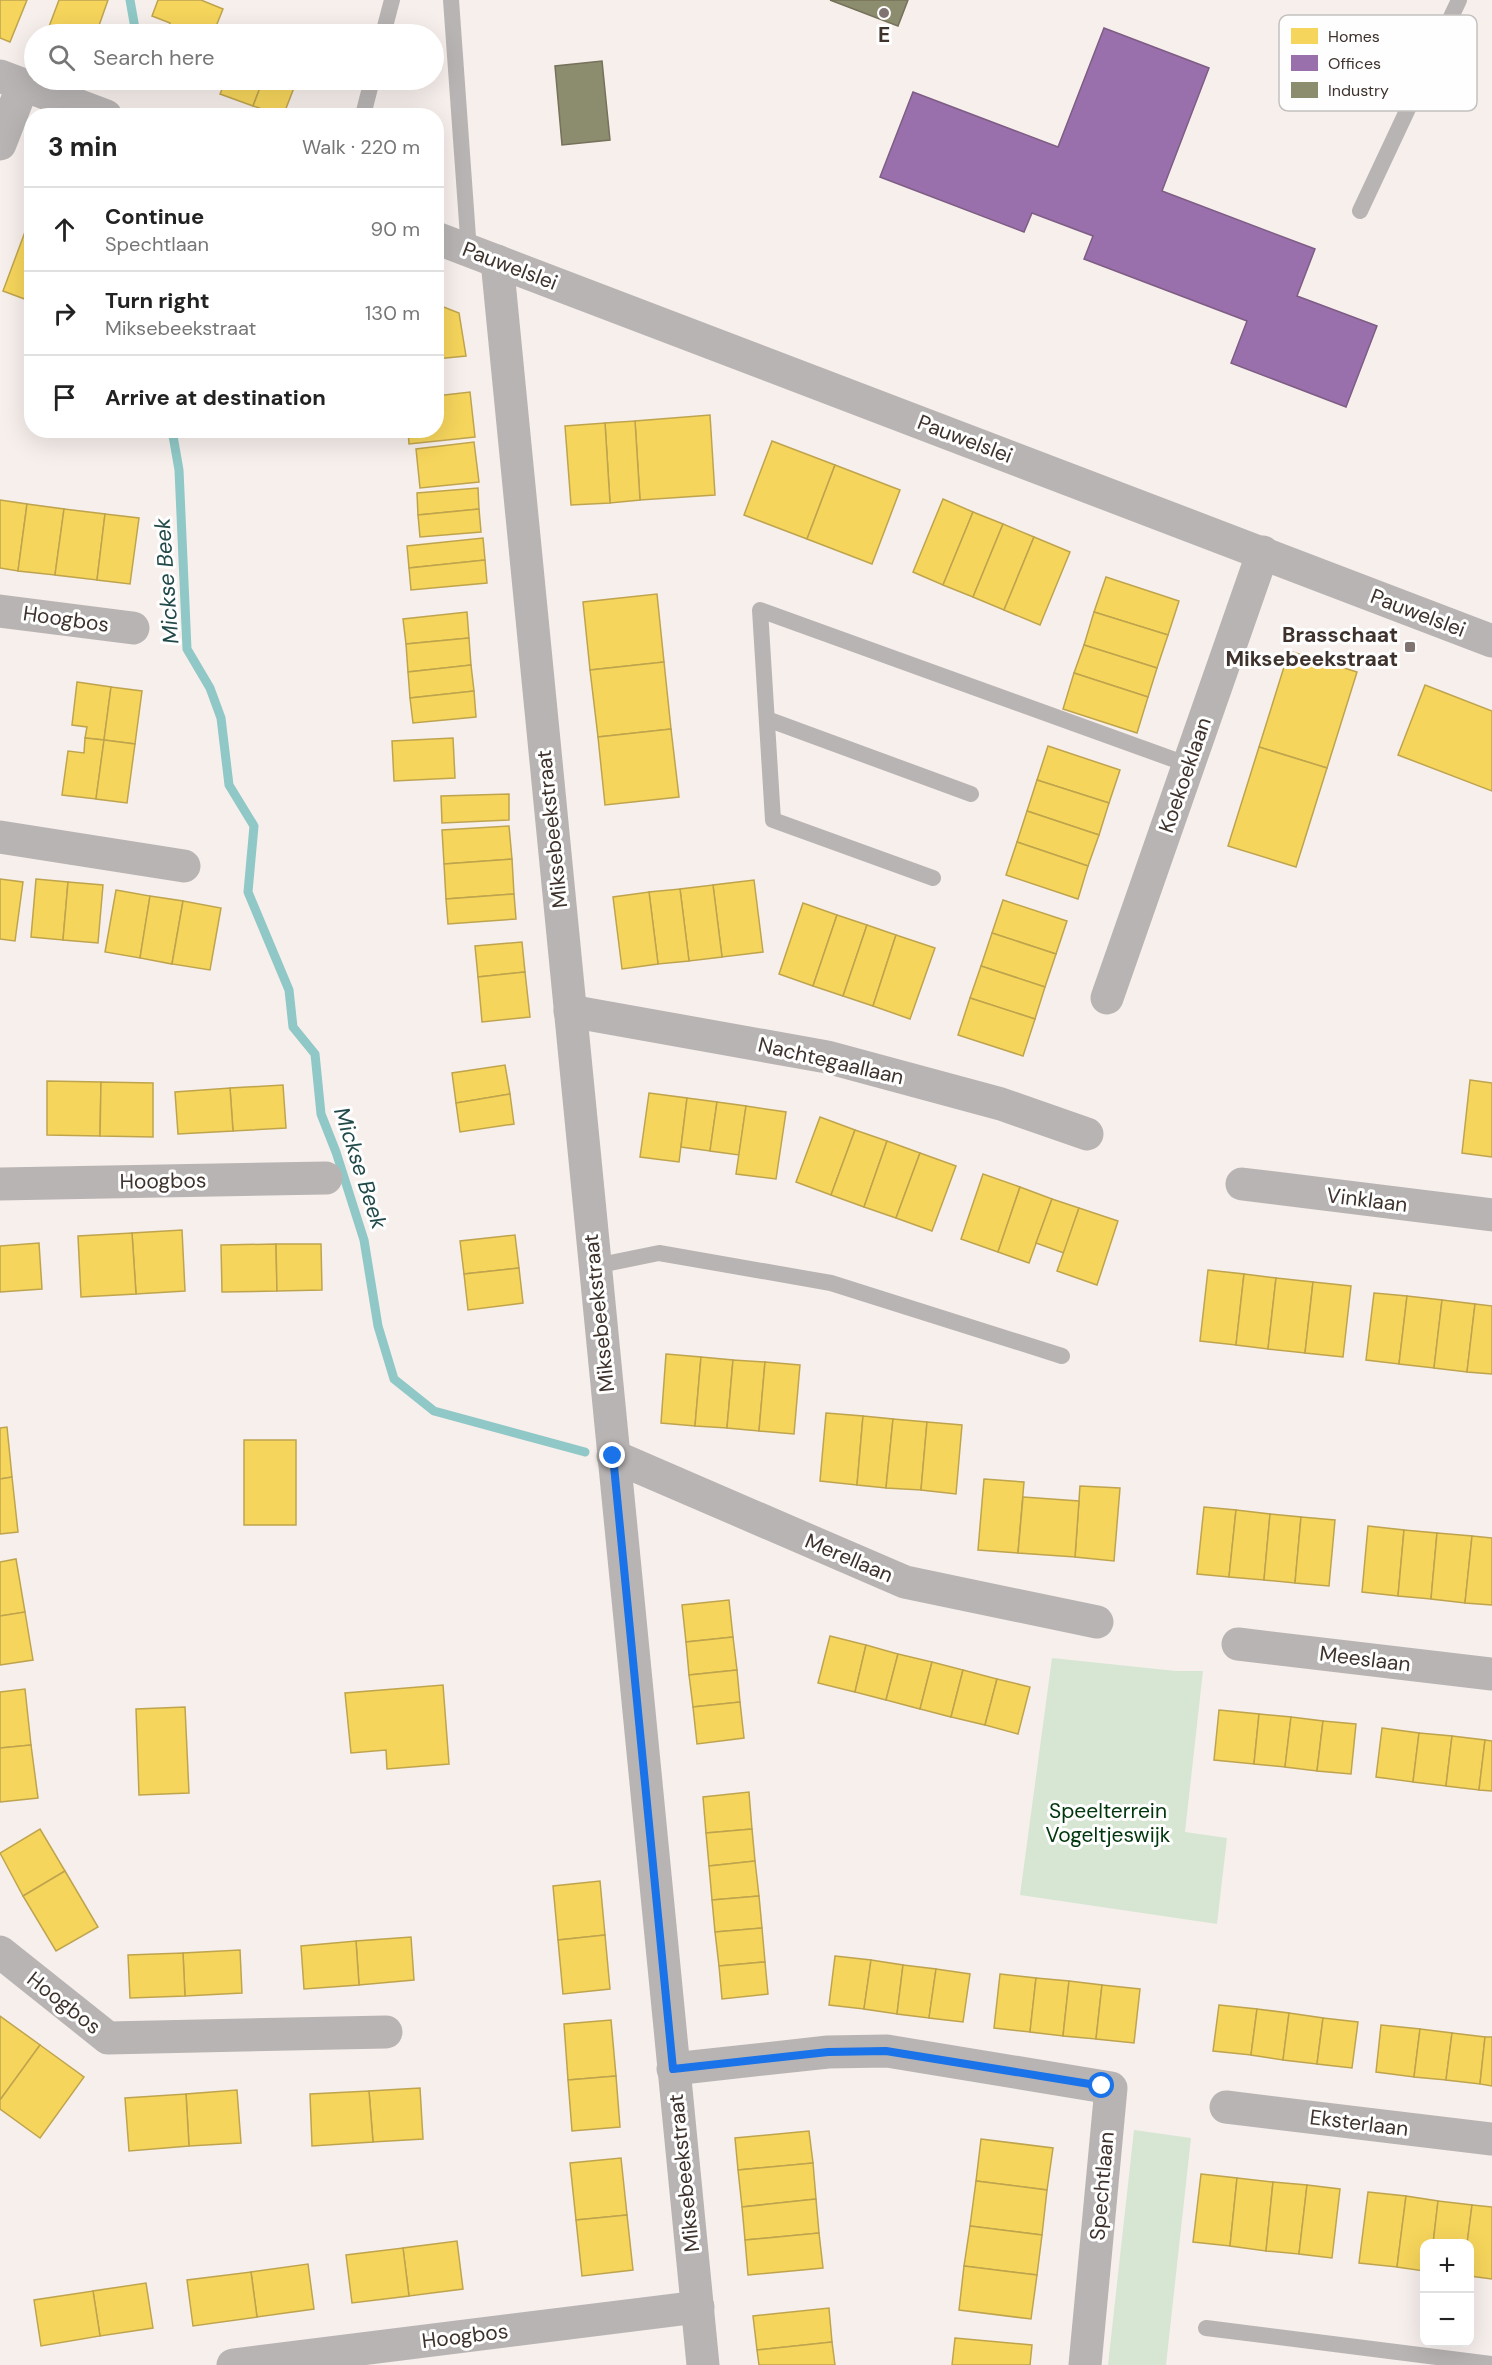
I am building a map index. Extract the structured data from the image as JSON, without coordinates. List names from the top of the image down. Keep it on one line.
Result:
{"streets":{"street":["Pauwelslei","Hoogbos","Koekoeklaan","Miksebeekstraat","Nachtegaallaan","Vinklaan","Merellaan","Meeslaan","Eksterlaan","Spechtlaan"]},"crossings":[["Pauwelslei","Koekoeklaan"],["Pauwelslei","Miksebeekstraat"],["Hoogbos","Miksebeekstraat"],["Miksebeekstraat","Nachtegaallaan"],["Miksebeekstraat","Merellaan"],["Miksebeekstraat","Spechtlaan"]],"water":["Mickse Beek"],"parks":["Speelterrein Vogeltjeswijk"],"places":{"other":["E"],"transit":["Brasschaat Miksebeekstraat"]},"legend":["Homes","Offices","Industry"],"page":{"search":"Search here","heading":["3 min","Walk · 220 m"],"list":[["Continue","Spechtlaan","90 m"],["Turn right","Miksebeekstraat","130 m"],"Arrive at destination"],"map_buttons":["+","−"]}}
